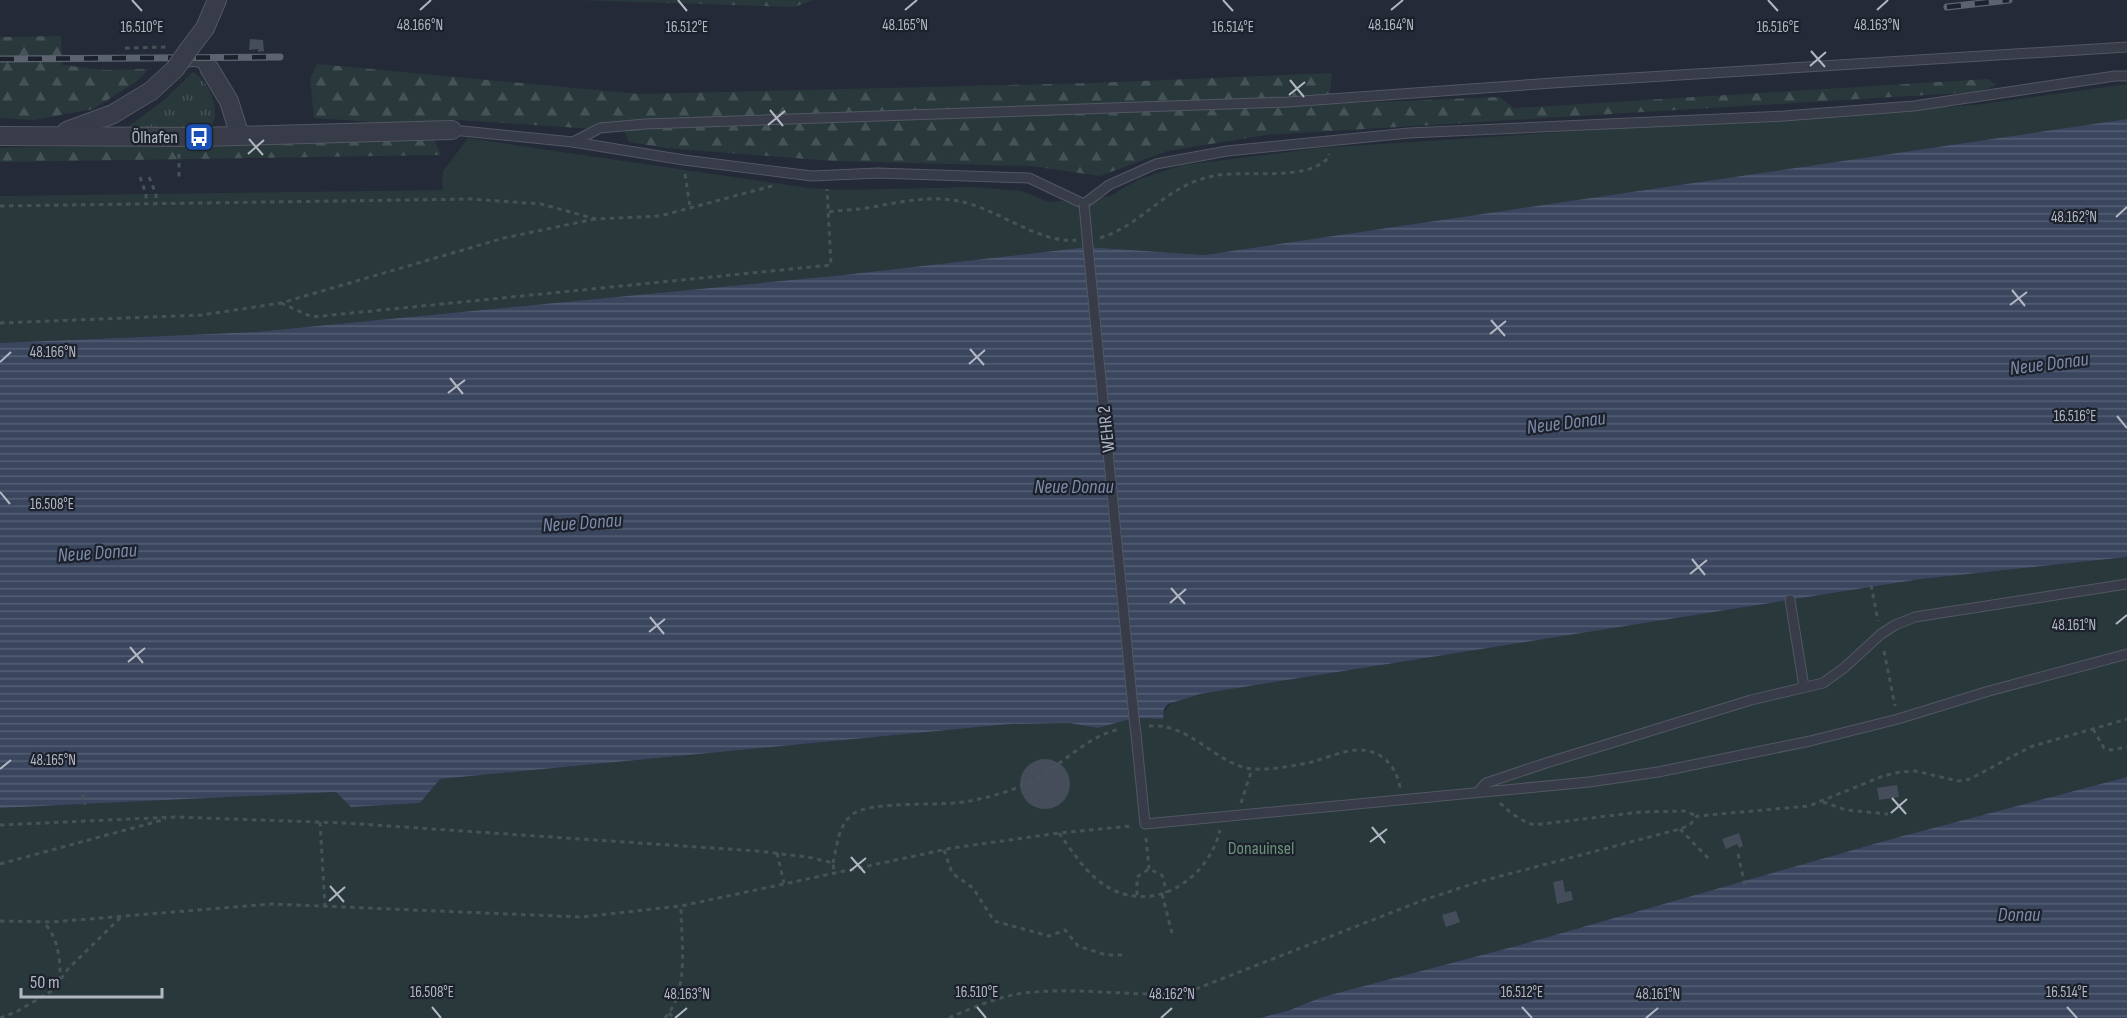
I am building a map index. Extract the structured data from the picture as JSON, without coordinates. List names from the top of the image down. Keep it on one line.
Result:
{"streets":{"lane":["WEHR 2"]},"water":["Neue Donau","Donau"],"parks":["Donauinsel"],"places":{"bus stop":["Ölhafen"]},"scale_bar":"50 m","coordinates":["48.166°N","48.165°N","48.164°N","48.163°N","16.514°E","16.510°E","16.512°E","16.516°E","48.162°N","16.508°E","48.161°N"]}
